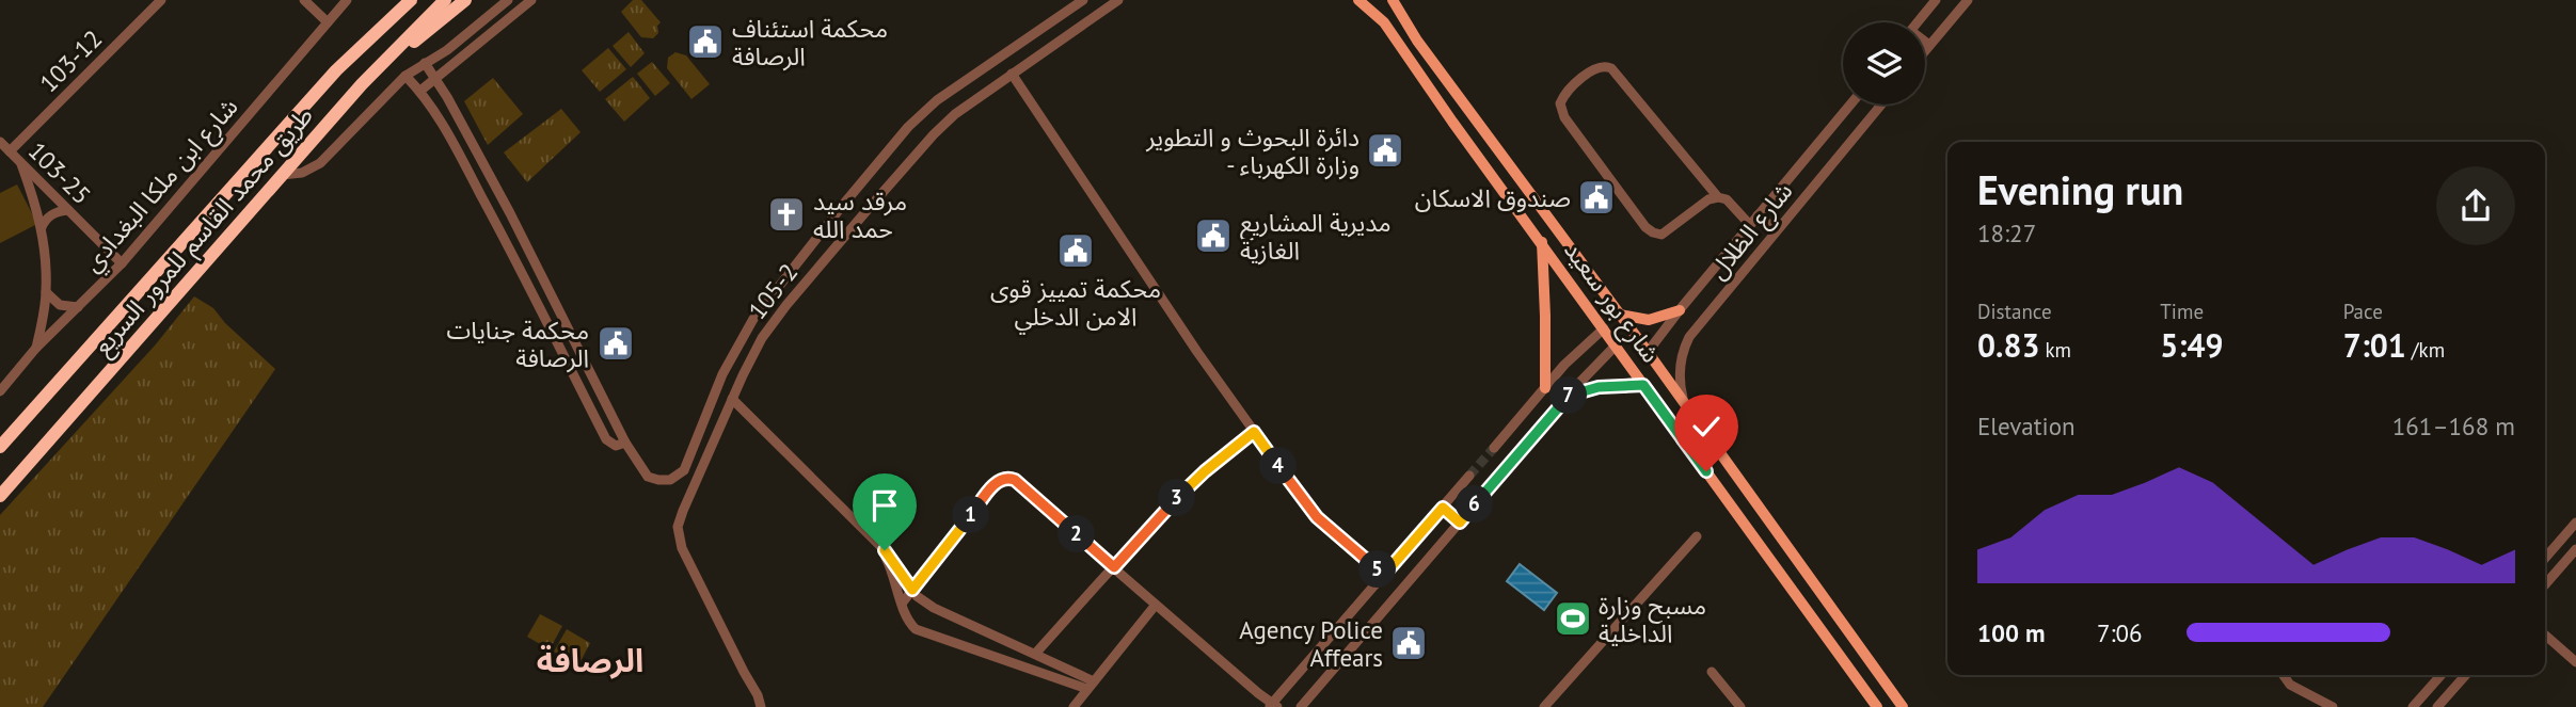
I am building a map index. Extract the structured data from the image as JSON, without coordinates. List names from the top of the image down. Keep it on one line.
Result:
{"streets":{"highway":["طريق محمد القاسم للمرور السريع"],"main road":["شارع بور سعيد"],"street":["103-12","103-25","شارع ابن ملكا البغدادي","شارع الظلال","105-2"]},"crossings":[["103-12","103-25"],["103-25","شارع ابن ملكا البغدادي"],["شارع الظلال","شارع بور سعيد"]],"districts":["الرصافة"],"places":{"public building":["محكمة استئناف الرصافة","دائرة البحوث و التطوير - وزارة الكهرباء","صندوق الاسكان","مديرية المشاريع الغازية","محكمة تمييز قوى الامن الدخلي","محكمة جنايات الرصافة","Agency Police Affears"],"church":["مرقد سيد حمد الله"],"sports":["مسبح وزارة الداخلية"]},"page":{"heading":["Evening run","18:27"],"stats":[["Distance","0.83 km"],["Time","5:49"],["Pace","7:01 /km"]],"pins":["7","4","3","6","1","2","5"],"chart":["Elevation","161–168 m"],"list":[{"name":"100 m","note":"7:06"}]}}
